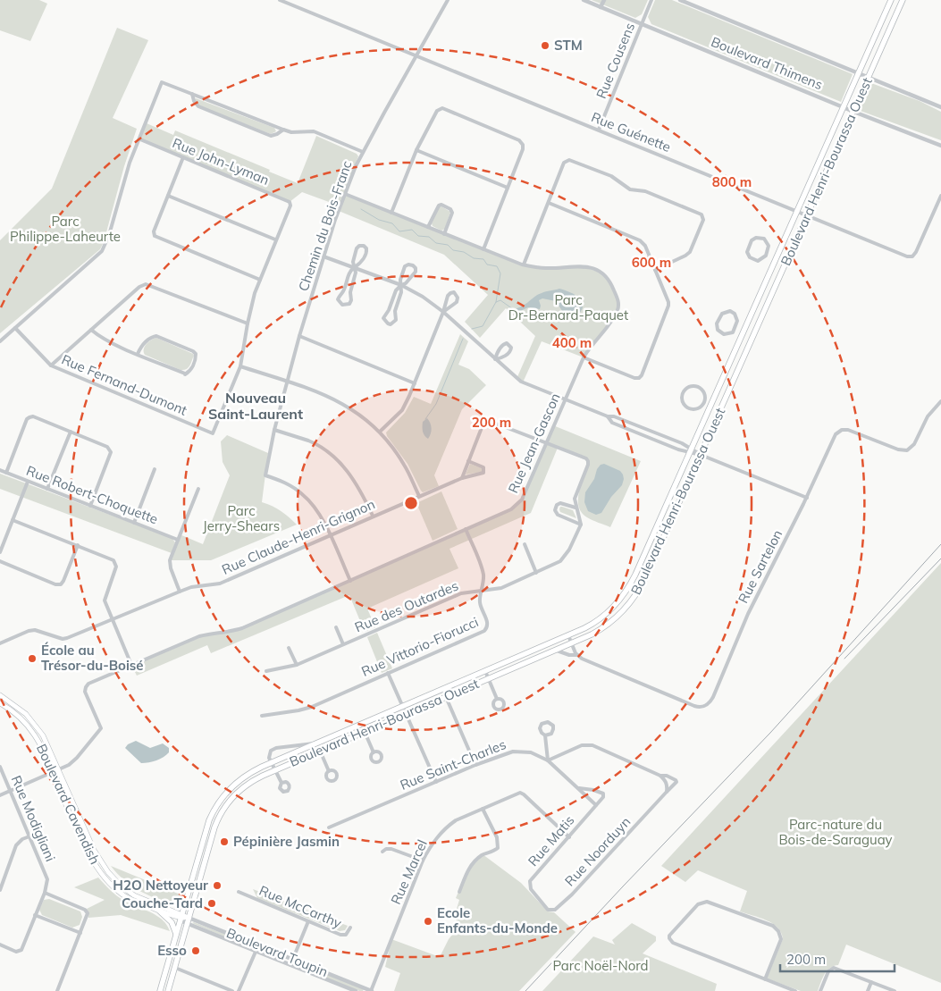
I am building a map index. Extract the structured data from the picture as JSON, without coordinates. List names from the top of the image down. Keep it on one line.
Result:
{"streets":{"main road":["Boulevard Henri-Bourassa Ouest","Boulevard Cavendish","Boulevard Toupin"],"street":["Rue Cousens","Boulevard Thimens","Rue Guénette","Rue John-Lyman","Chemin du Bois-Franc","Rue Fernand-Dumont","Rue Jean-Gascon","Rue Robert-Choquette","Rue Claude-Henri-Grignon","Rue Sartelon","Rue des Outardes","Rue Vittorio-Fiorucci","Rue Saint-Charles","Rue Modigliani","Rue Matis","Rue Noorduyn","Rue Marcel","Rue McCarthy"]},"crossings":[["Rue Cousens","Boulevard Thimens"],["Rue Cousens","Rue Guénette"],["Boulevard Thimens","Boulevard Henri-Bourassa Ouest"],["Rue Guénette","Boulevard Henri-Bourassa Ouest"],["Rue Guénette","Chemin du Bois-Franc"],["Boulevard Henri-Bourassa Ouest","Rue Sartelon"],["Boulevard Henri-Bourassa Ouest","Boulevard Cavendish"],["Boulevard Henri-Bourassa Ouest","Boulevard Toupin"],["Chemin du Bois-Franc","Rue Jean-Gascon"],["Chemin du Bois-Franc","Rue Claude-Henri-Grignon"],["Rue Jean-Gascon","Rue Vittorio-Fiorucci"],["Rue Jean-Gascon","Boulevard Cavendish"],["Rue des Outardes","Rue Vittorio-Fiorucci"],["Rue Saint-Charles","Rue Matis"],["Boulevard Cavendish","Boulevard Toupin"],["Rue Matis","Rue Noorduyn"],["Rue Matis","Rue Marcel"],["Rue Marcel","Boulevard Toupin"]],"districts":["Nouveau Saint-Laurent"],"parks":["Parc Philippe-Laheurte","Parc Dr-Bernard-Paquet","Parc Jerry-Shears","Parc-nature du Bois-de-Saraguay","Parc Noël-Nord"],"places":["STM","École au Trésor-du-Boisé","Pépinière Jasmin","H2O Nettoyeur","Couche-Tard","Ecole Enfants-du-Monde","Esso"],"scale_bar":"200 m","rings":["800 m","600 m","400 m","200 m"]}
